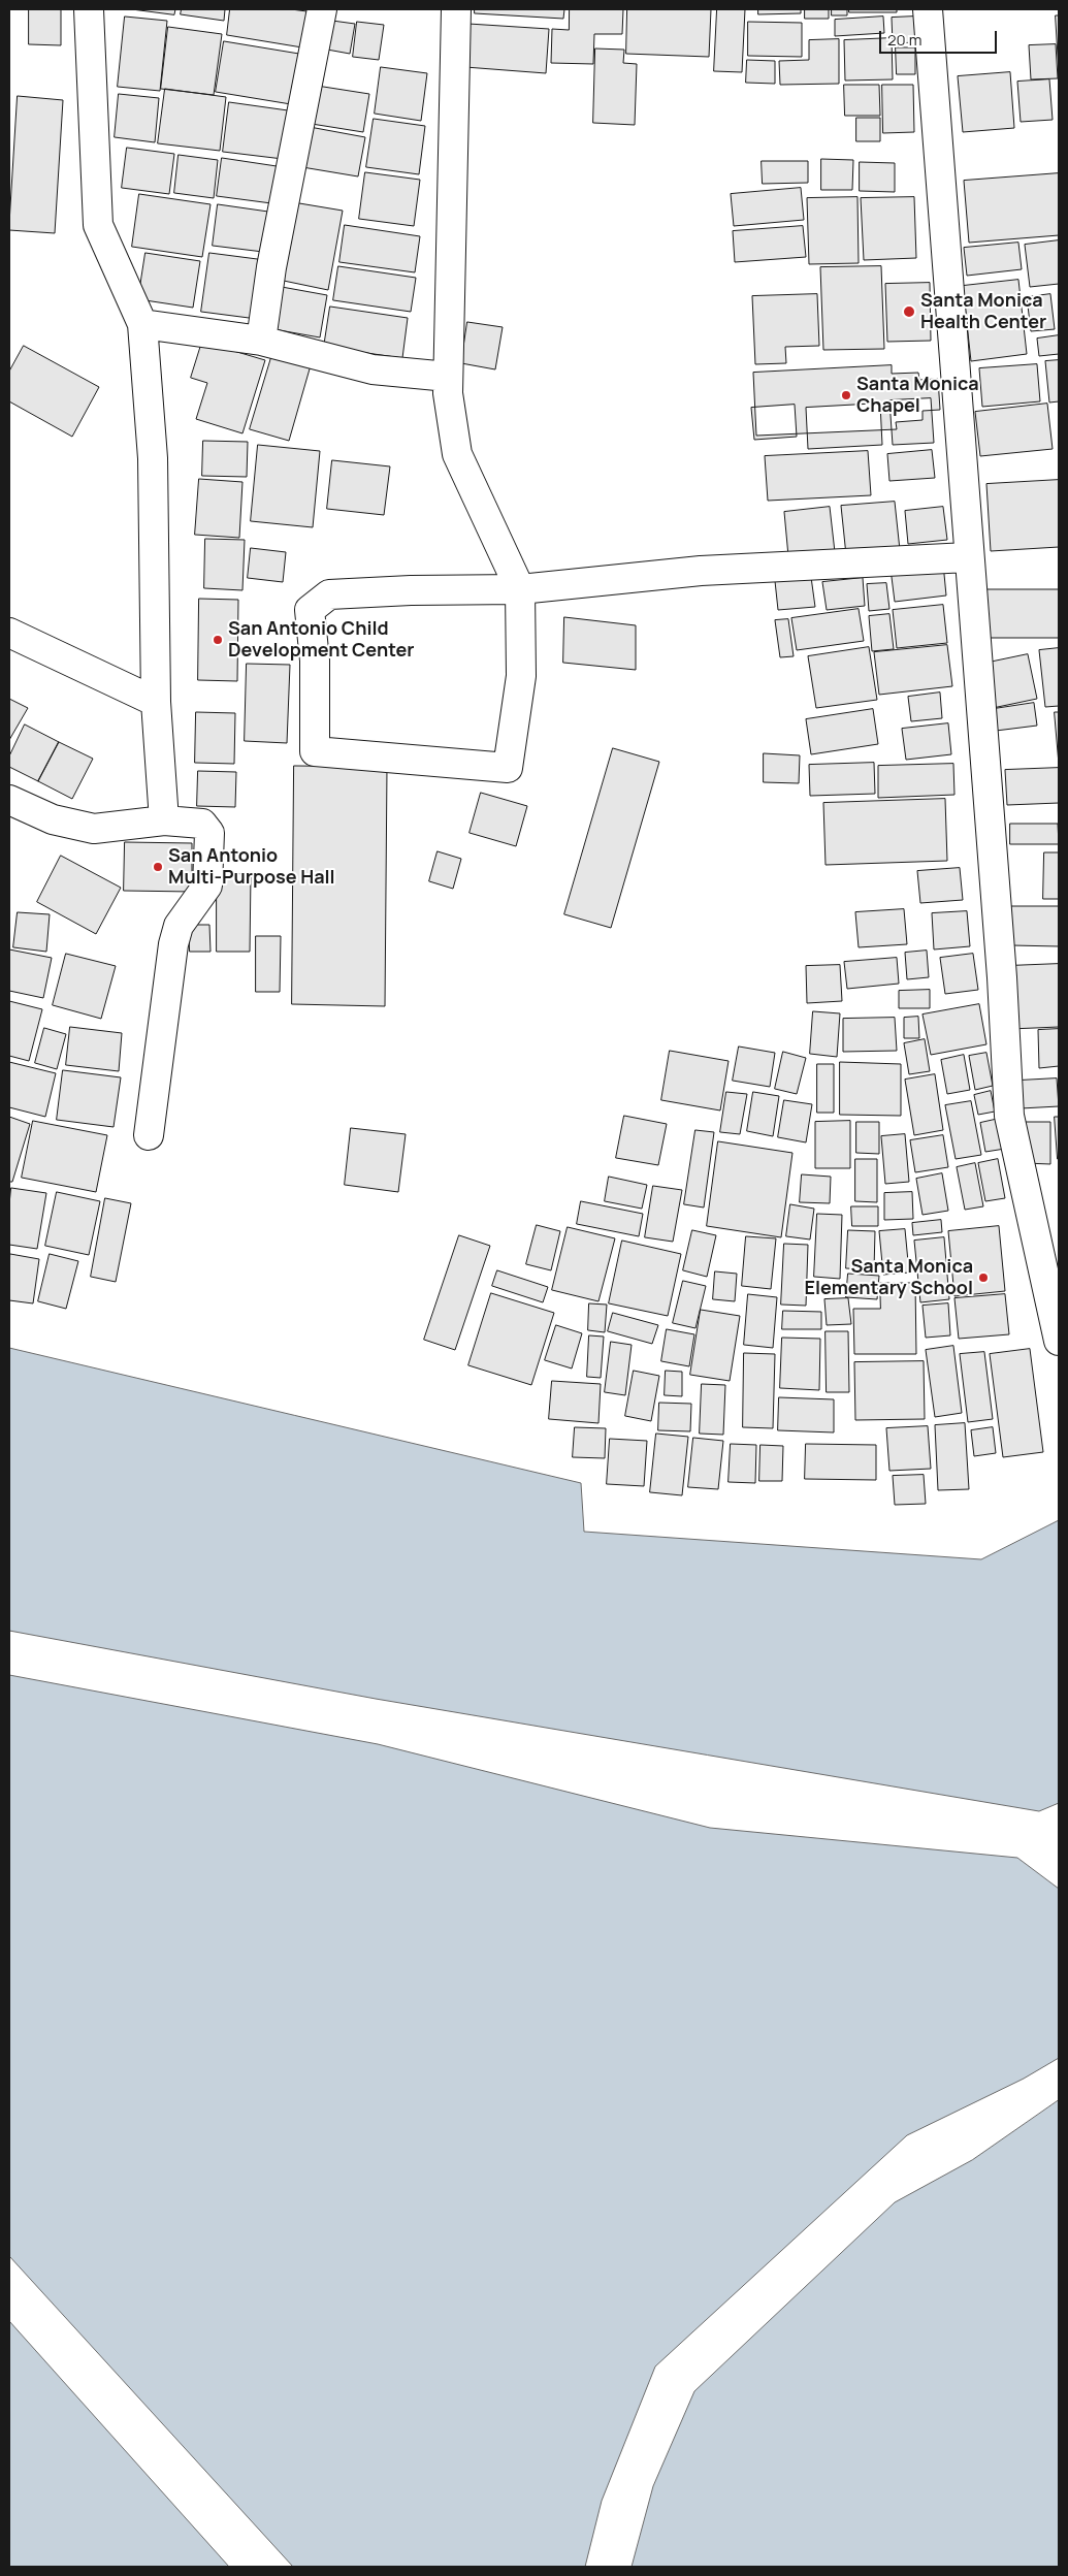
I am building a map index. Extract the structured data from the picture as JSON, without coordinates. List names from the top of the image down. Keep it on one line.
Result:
{"places":["Santa Monica Health Center","Santa Monica Chapel","San Antonio Child Development Center","San Antonio Multi-Purpose Hall","Santa Monica Elementary School"],"scale_bar":"20 m"}
